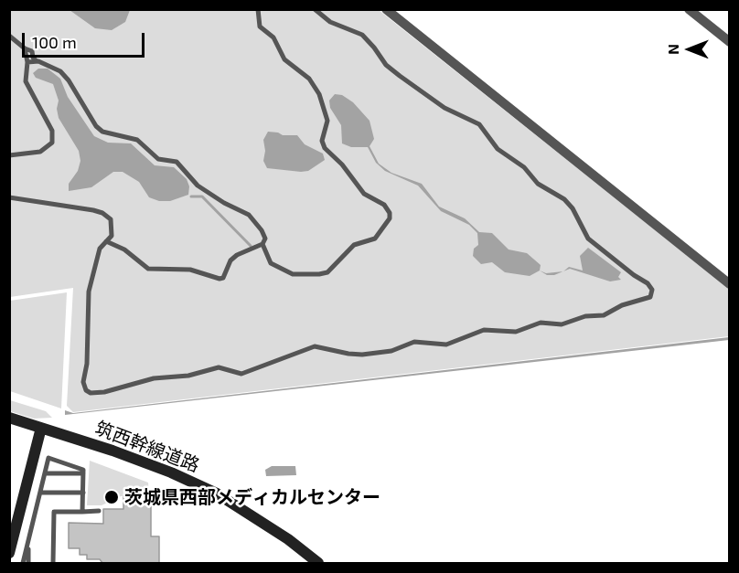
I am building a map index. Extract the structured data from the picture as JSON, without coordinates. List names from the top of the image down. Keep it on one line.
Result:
{"streets":{"street":["筑西幹線道路"]},"places":["茨城県西部メディカルセンター"],"scale_bar":"100 m","north":"left"}
